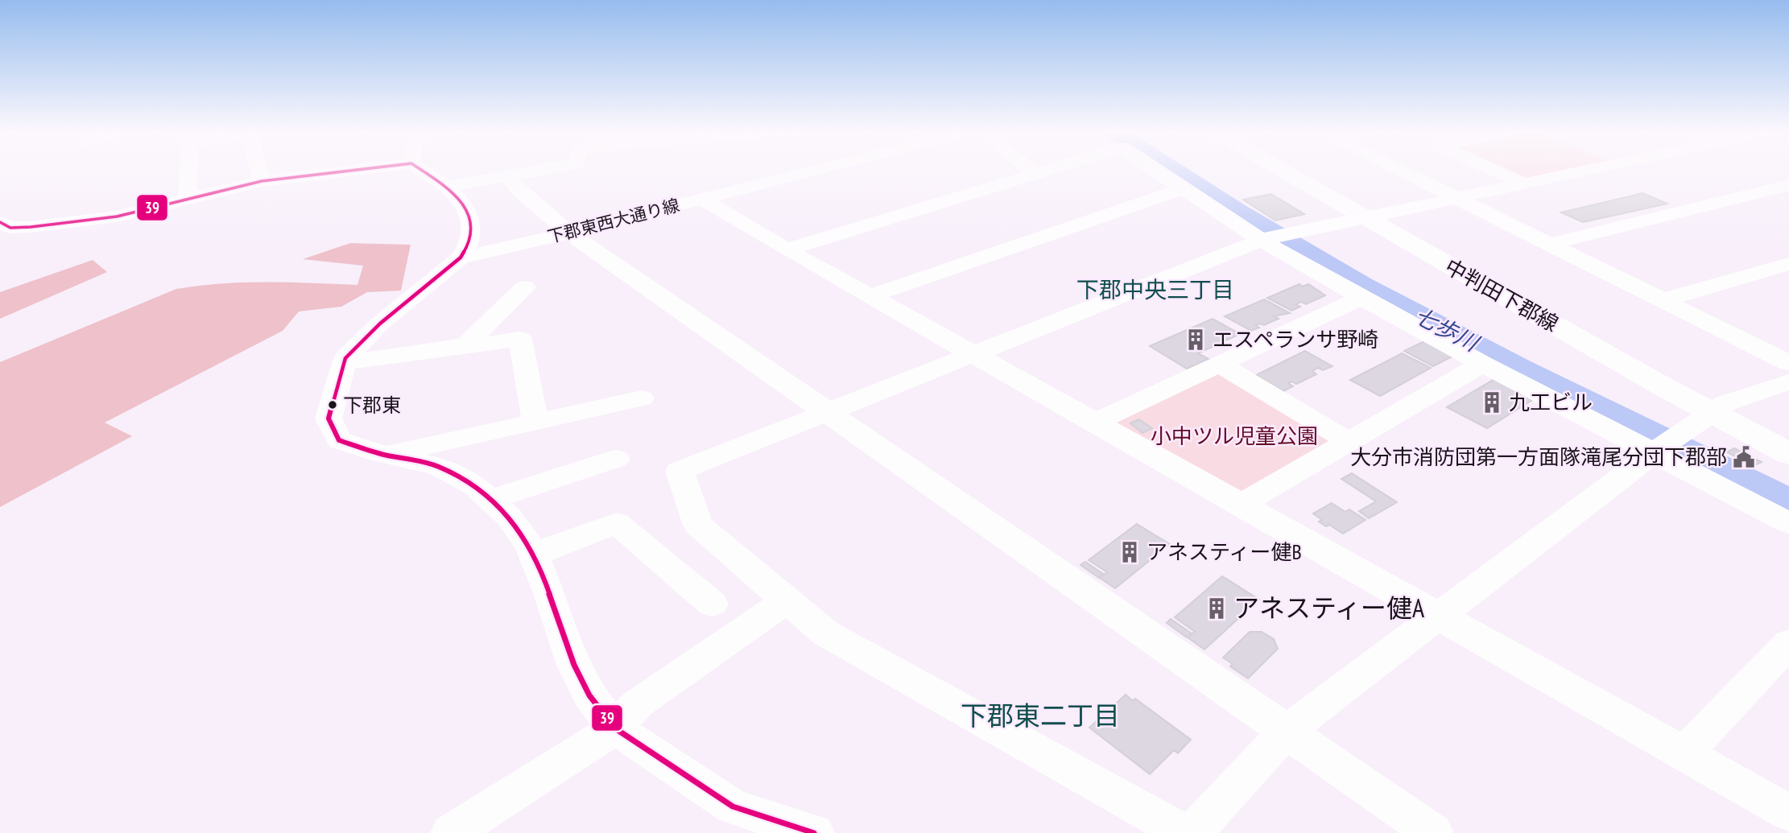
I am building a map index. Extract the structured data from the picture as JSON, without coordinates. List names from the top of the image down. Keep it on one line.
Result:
{"streets":{"main road":["中判田下郡線"],"street":["下郡東西大通り線"]},"districts":["下郡中央三丁目","下郡東二丁目"],"water":["七歩川"],"parks":["小中ツル児童公園"],"places":{"building":["エスペランサ野崎","九工ビル","アネスティー健B","アネスティー健A"],"other":["下郡東"],"public building":["大分市消防団第一方面隊滝尾分団下郡部"]},"lines":["transit line 39"]}
